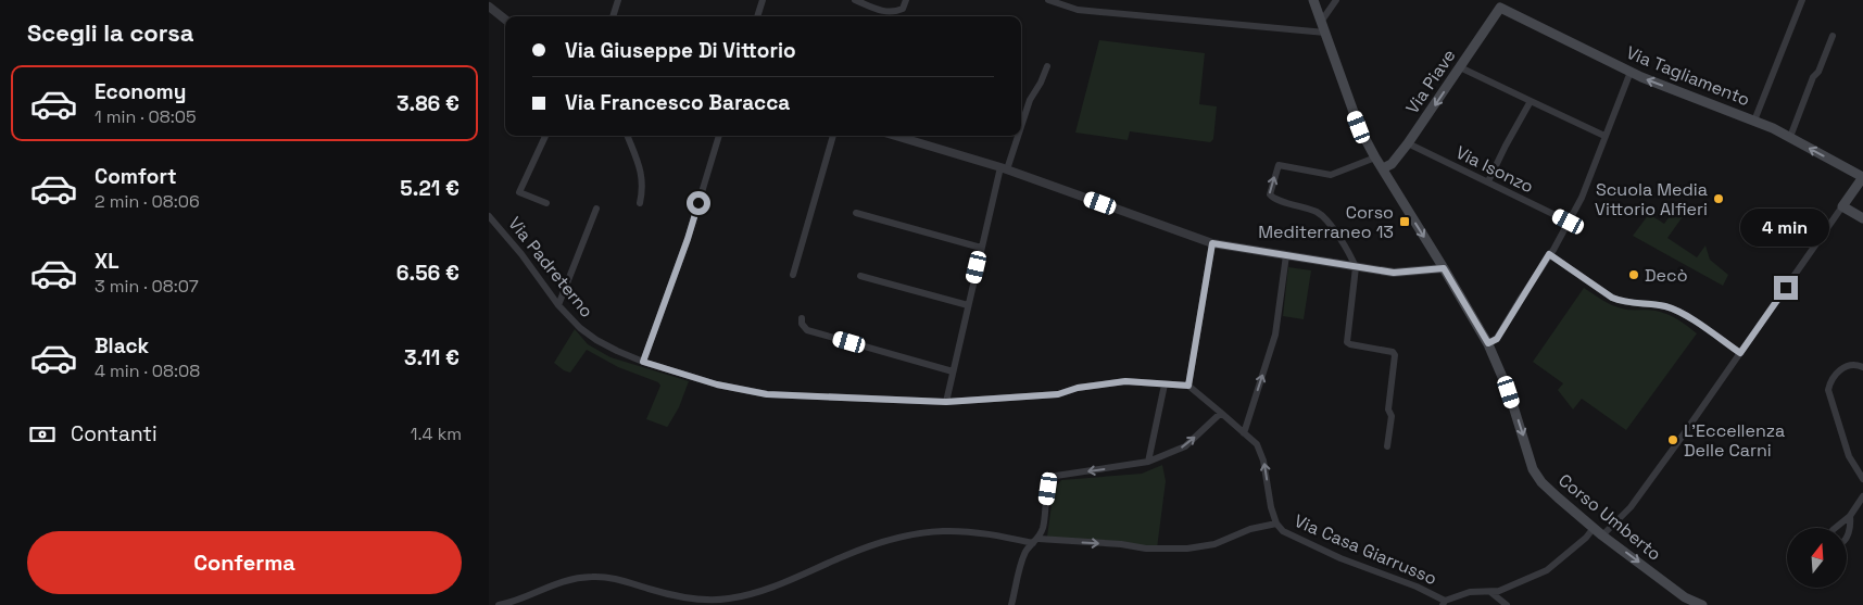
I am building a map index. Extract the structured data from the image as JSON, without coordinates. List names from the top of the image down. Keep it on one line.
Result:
{"streets":{"main road":["Via Tagliamento","Via Piave","Corso Umberto"],"street":["Via Isonzo","Via Padreterno","Via Casa Giarrusso"]},"crossings":[["Via Tagliamento","Via Piave"],["Via Piave","Via Isonzo"],["Via Piave","Corso Umberto"]],"one_way":["Via Tagliamento","Via Piave","Corso Umberto"],"places":{"other":["Scuola Media Vittorio Alfieri","Decò","L’Eccellenza Delle Carni"],"transit":["Corso Mediterraneo 13"]},"north":"top","page":{"heading":"Scegli la corsa","banner":["Via Giuseppe Di Vittorio","Via Francesco Baracca"],"list":[{"name":"Economy","note":"1 min · 08:05","value":"3.86 €"},{"name":"Comfort","note":"2 min · 08:06","value":"5.21 €"},{"name":"XL","note":"3 min · 08:07","value":"6.56 €"},{"name":"Black","note":"4 min · 08:08","value":"3.11 €"}],"bubble":"4 min","pay":["Contanti","1.4 km"],"buttons":"Conferma"}}
